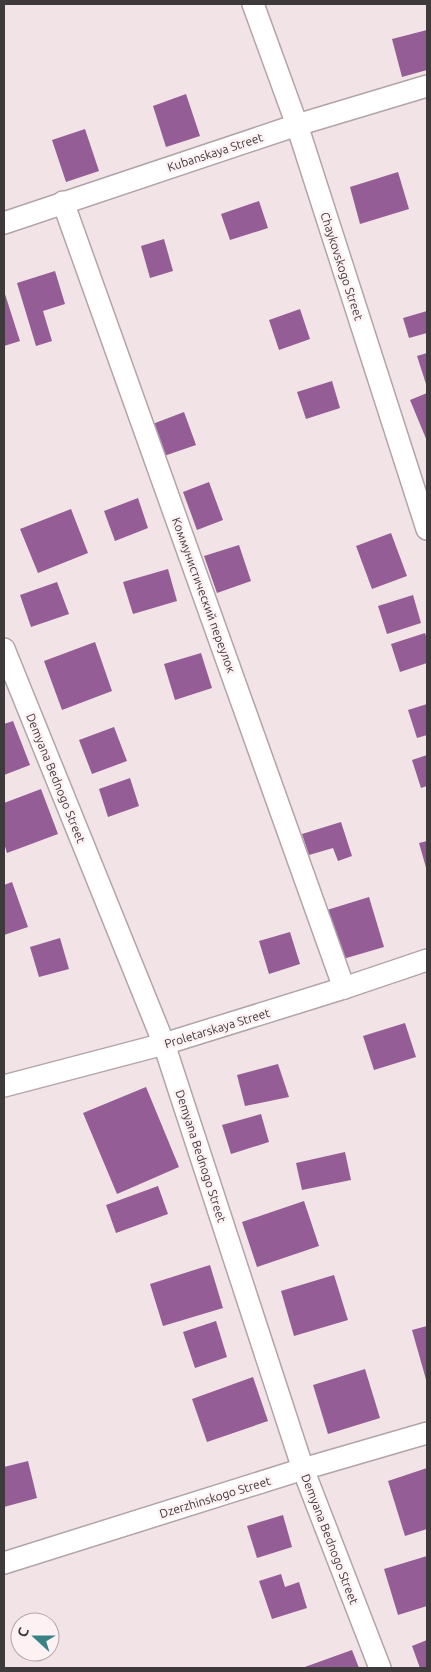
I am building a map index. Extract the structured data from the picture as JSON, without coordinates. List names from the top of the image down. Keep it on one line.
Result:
{"streets":{"street":["Kubanskaya Street","Chaykovskogo Street","Коммунистический переулок","Demyana Bednogo Street","Proletarskaya Street","Dzerzhinskogo Street"]},"crossings":[["Kubanskaya Street","Chaykovskogo Street"],["Kubanskaya Street","Коммунистический переулок"],["Коммунистический переулок","Proletarskaya Street"],["Demyana Bednogo Street","Proletarskaya Street"],["Demyana Bednogo Street","Dzerzhinskogo Street"]],"north":"left"}
